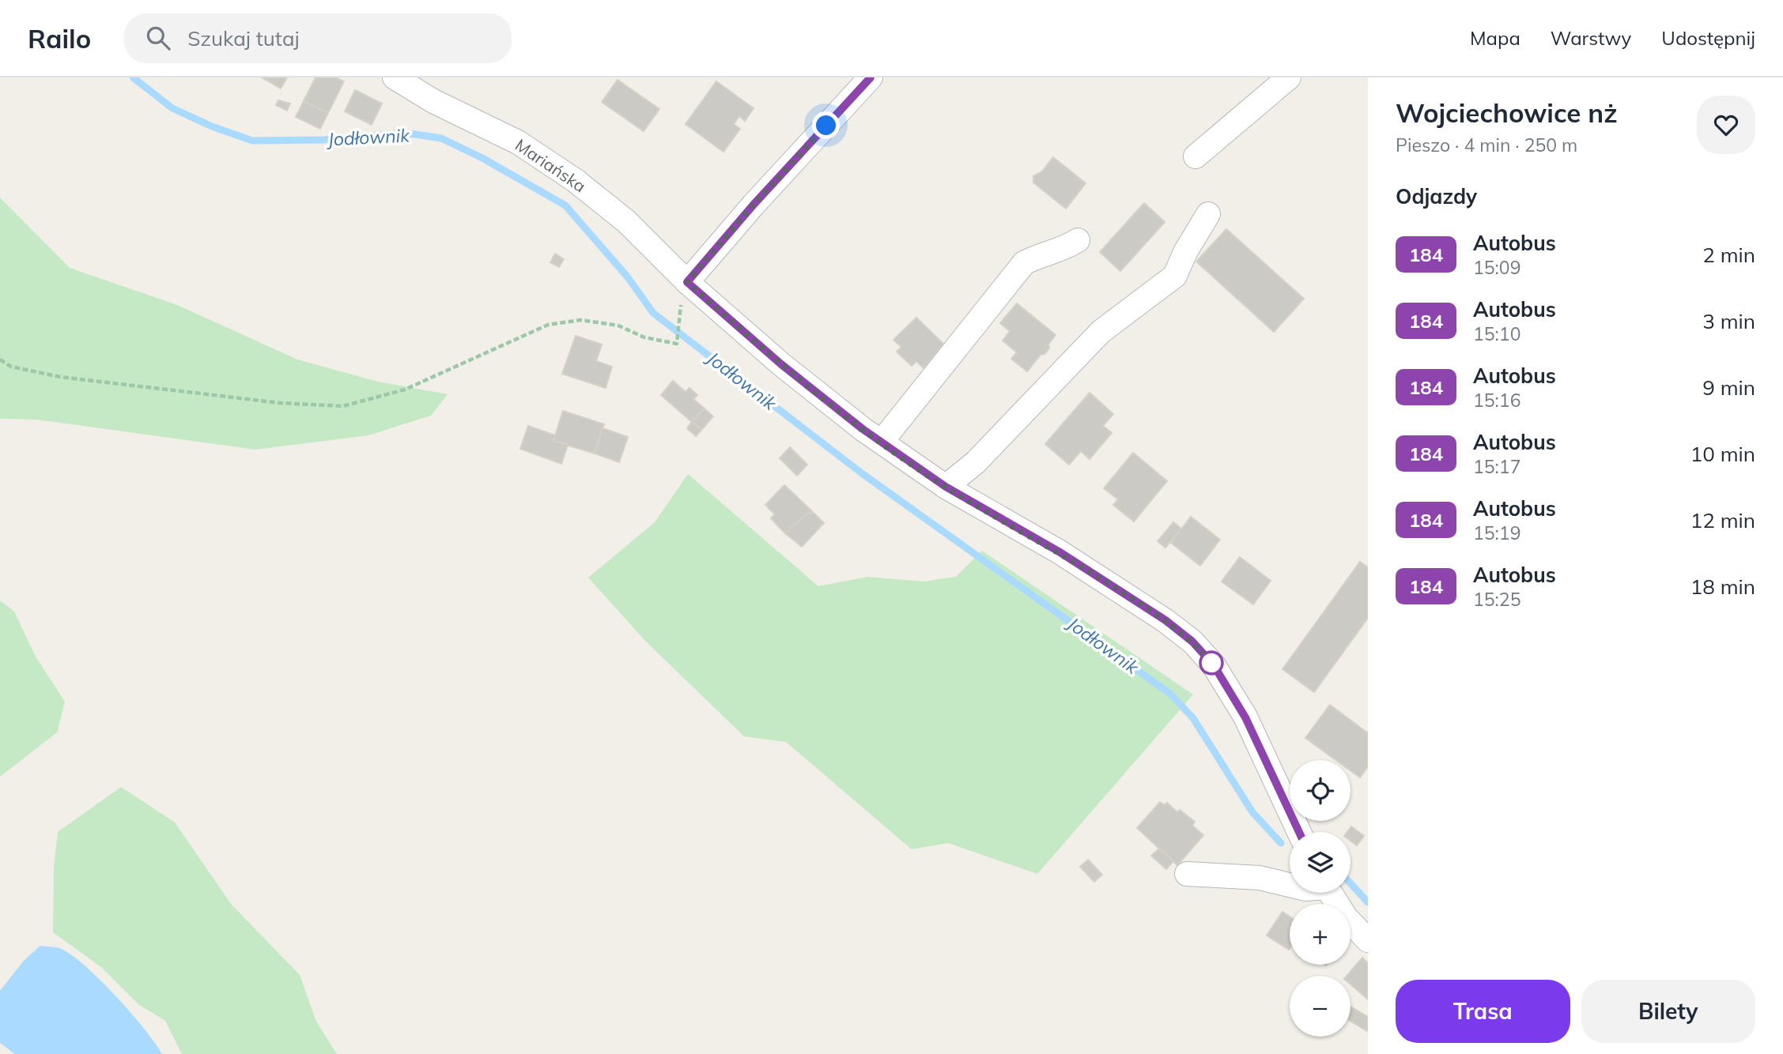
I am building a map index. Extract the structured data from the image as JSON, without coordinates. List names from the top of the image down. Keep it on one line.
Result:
{"streets":{"street":["Mariańska"]},"water":["Jodłownik"],"lines":["bus line 184"],"page":{"header":"Railo","search":"Szukaj tutaj","nav":["Mapa","Warstwy","Udostępnij"],"heading":[["Wojciechowice nż","Pieszo · 4 min · 250 m"],"Odjazdy"],"list":[{"mark":"184","name":"Autobus","note":"15:09","value":"2 min"},{"mark":"184","name":"Autobus","note":"15:10","value":"3 min"},{"mark":"184","name":"Autobus","note":"15:16","value":"9 min"},{"mark":"184","name":"Autobus","note":"15:17","value":"10 min"},{"mark":"184","name":"Autobus","note":"15:19","value":"12 min"},{"mark":"184","name":"Autobus","note":"15:25","value":"18 min"}],"map_buttons":["+","−"],"buttons":["Trasa","Bilety"]}}
